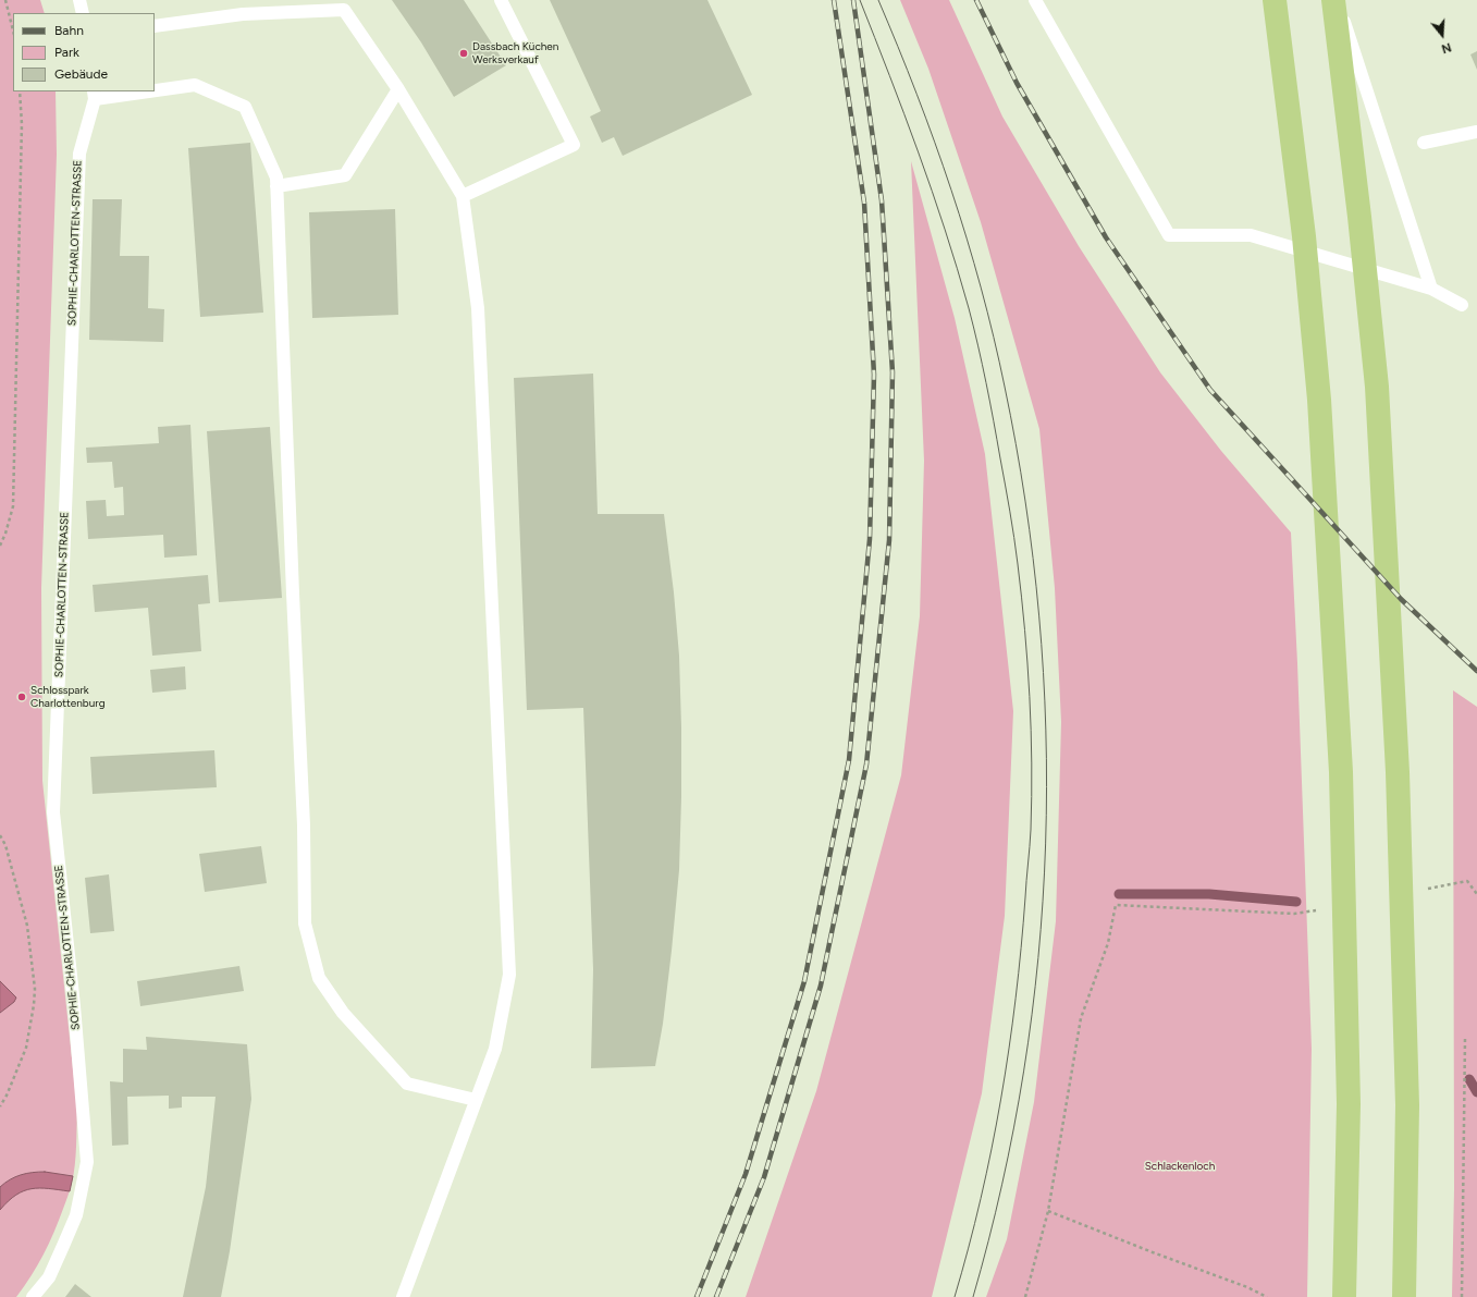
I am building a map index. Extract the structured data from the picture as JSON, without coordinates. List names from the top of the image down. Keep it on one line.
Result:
{"streets":{"lane":["SOPHIE-CHARLOTTEN-STRASSE"]},"parks":["Schlackenloch"],"places":["Dassbach Küchen Werksverkauf","Schlosspark Charlottenburg"],"legend":["Bahn","Park","Gebäude"],"north":"bottom"}
